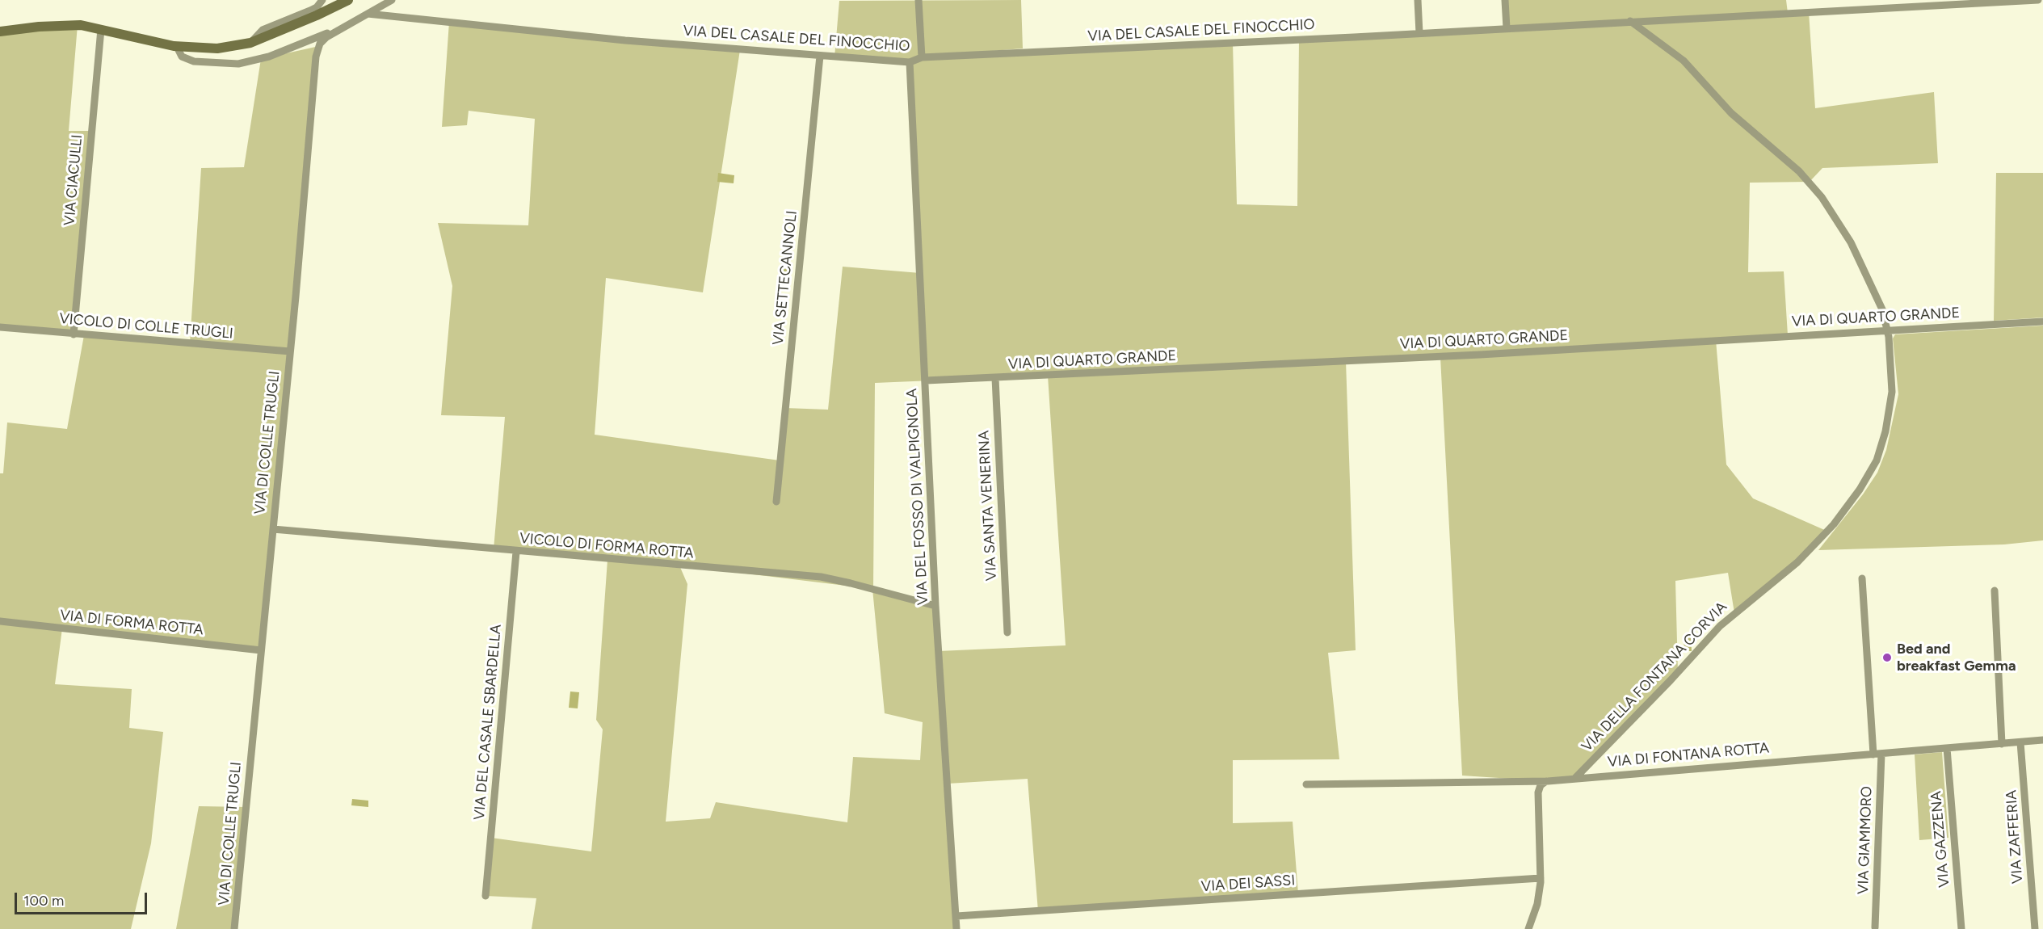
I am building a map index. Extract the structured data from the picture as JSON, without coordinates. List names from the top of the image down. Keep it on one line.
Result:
{"streets":{"street":["VIA DEL CASALE DEL FINOCCHIO","VIA CIACULLI","VIA SETTECANNOLI","VIA DI QUARTO GRANDE","VICOLO DI COLLE TRUGLI","VIA DI COLLE TRUGLI","VIA DEL FOSSO DI VALPIGNOLA","VIA SANTA VENERINA","VICOLO DI FORMA ROTTA","VIA DI FORMA ROTTA","VIA DELLA FONTANA CORVIA","VIA DEL CASALE SBARDELLA","VIA DI FONTANA ROTTA","VIA ZAFFERIA","VIA GAZZENA","VIA GIAMMORO","VIA DEI SASSI"]},"crossings":[["VIA DEL CASALE DEL FINOCCHIO","VIA SETTECANNOLI"],["VIA DEL CASALE DEL FINOCCHIO","VIA DI COLLE TRUGLI"],["VIA DEL CASALE DEL FINOCCHIO","VIA DEL FOSSO DI VALPIGNOLA"],["VIA DEL CASALE DEL FINOCCHIO","VIA DELLA FONTANA CORVIA"],["VIA CIACULLI","VICOLO DI COLLE TRUGLI"],["VIA DI QUARTO GRANDE","VIA DEL FOSSO DI VALPIGNOLA"],["VIA DI QUARTO GRANDE","VIA SANTA VENERINA"],["VIA DI QUARTO GRANDE","VIA DELLA FONTANA CORVIA"],["VICOLO DI COLLE TRUGLI","VIA DI COLLE TRUGLI"],["VIA DI COLLE TRUGLI","VICOLO DI FORMA ROTTA"],["VIA DI COLLE TRUGLI","VIA DI FORMA ROTTA"],["VIA DEL FOSSO DI VALPIGNOLA","VICOLO DI FORMA ROTTA"],["VIA DEL FOSSO DI VALPIGNOLA","VIA DEI SASSI"],["VICOLO DI FORMA ROTTA","VIA DEL CASALE SBARDELLA"],["VIA DELLA FONTANA CORVIA","VIA DI FONTANA ROTTA"],["VIA DI FONTANA ROTTA","VIA ZAFFERIA"],["VIA DI FONTANA ROTTA","VIA GAZZENA"],["VIA DI FONTANA ROTTA","VIA GIAMMORO"]],"places":["Bed and breakfast Gemma"],"scale_bar":"100 m"}
